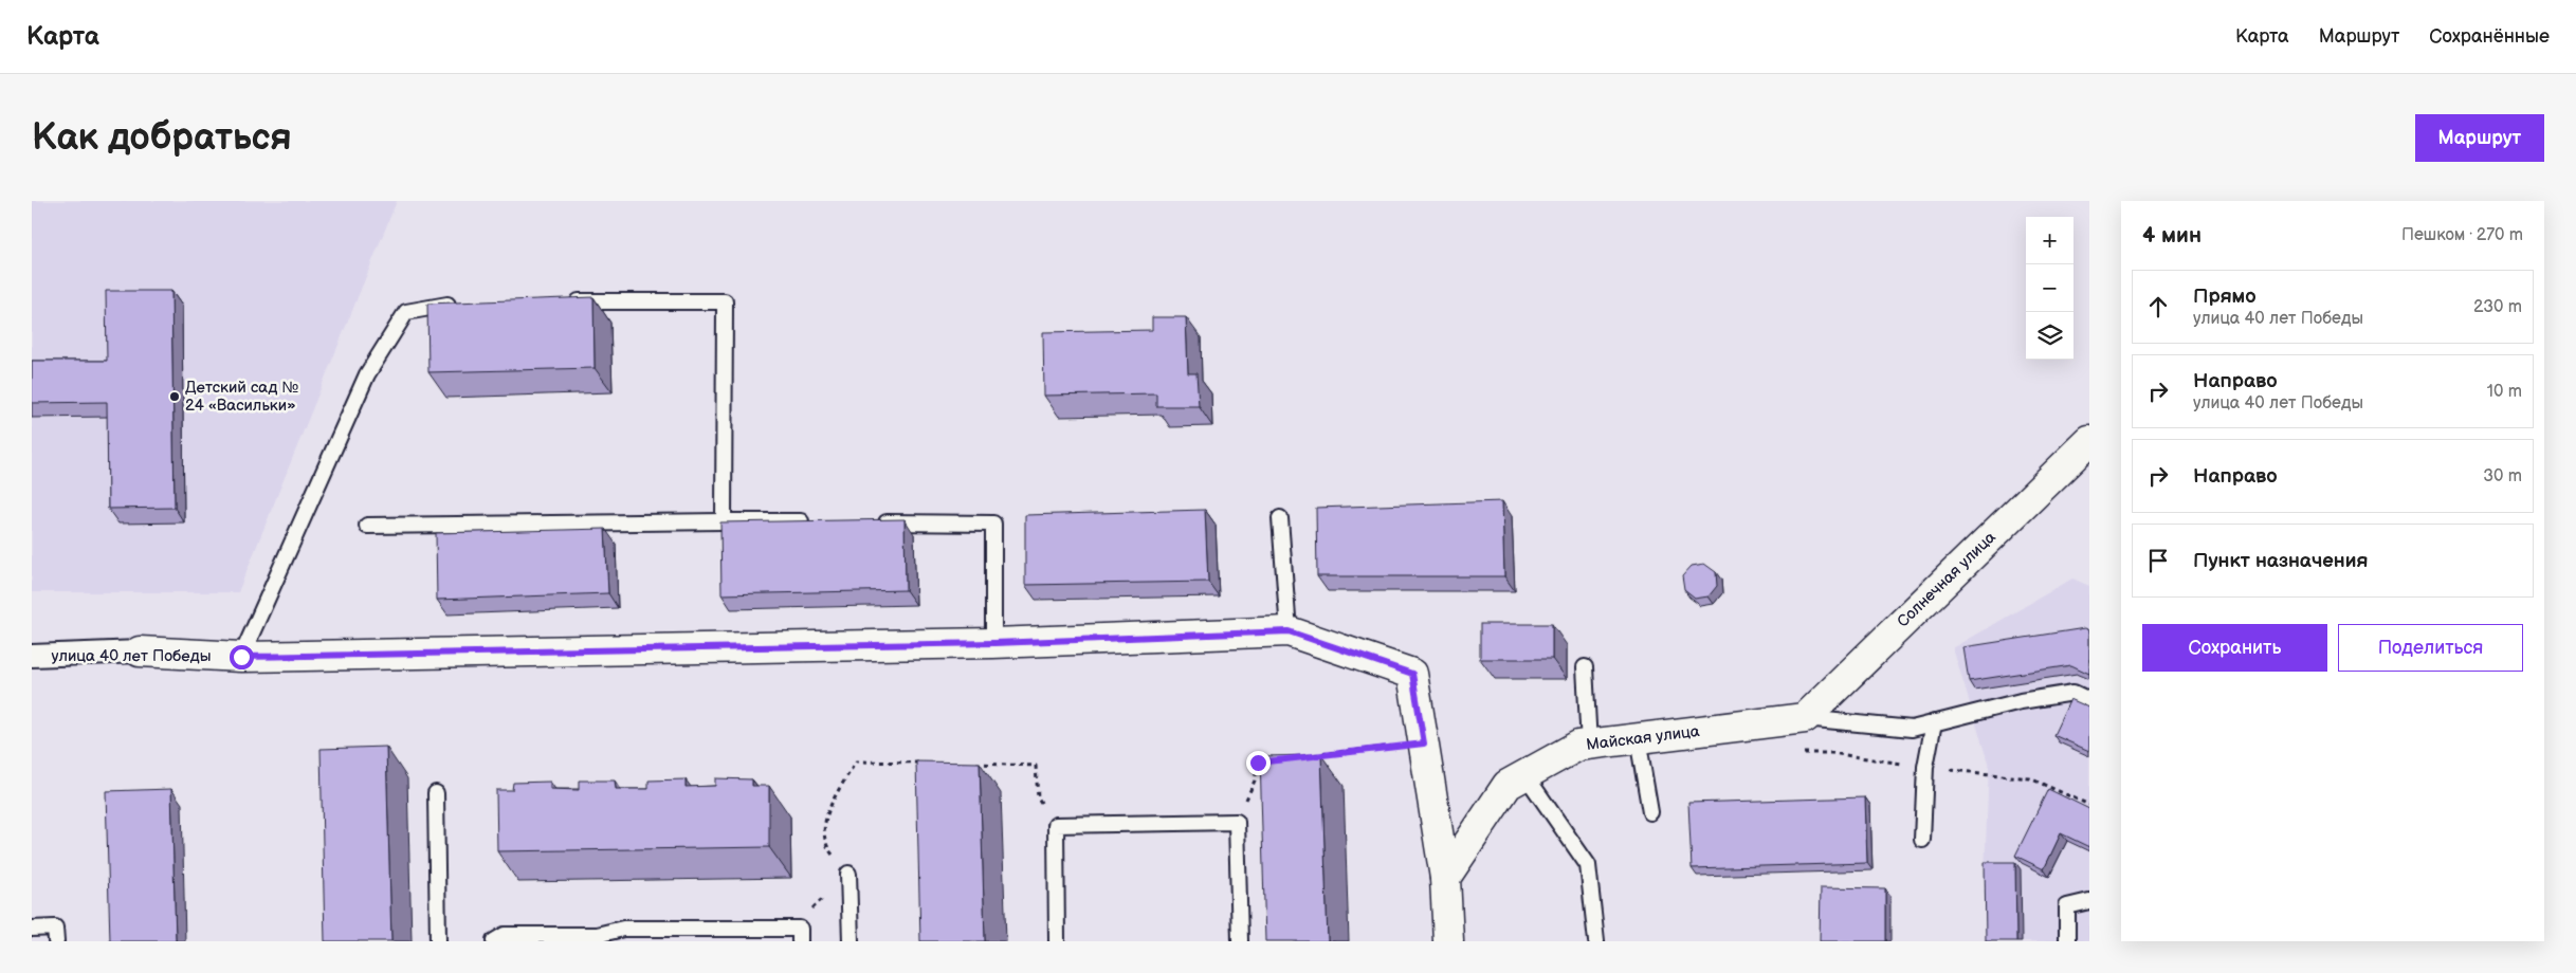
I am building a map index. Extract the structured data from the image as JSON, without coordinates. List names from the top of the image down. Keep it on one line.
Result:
{"streets":{"street":["Солнечная улица","улица 40 лет Победы","Майская улица"]},"crossings":[["Солнечная улица","Майская улица"],["улица 40 лет Победы","Майская улица"]],"places":["Детский сад № 24 «Васильки»"],"page":{"header":"Карта","nav":["Карта","Маршрут","Сохранённые"],"buttons":["Маршрут",["Сохранить","Поделиться"]],"title":"Как добраться","heading":["4 мин","Пешком · 270 m"],"map_buttons":["+","−"],"list":[["Прямо","улица 40 лет Победы","230 m"],["Направо","улица 40 лет Победы","10 m"],["Направо","30 m"],"Пункт назначения"]}}
